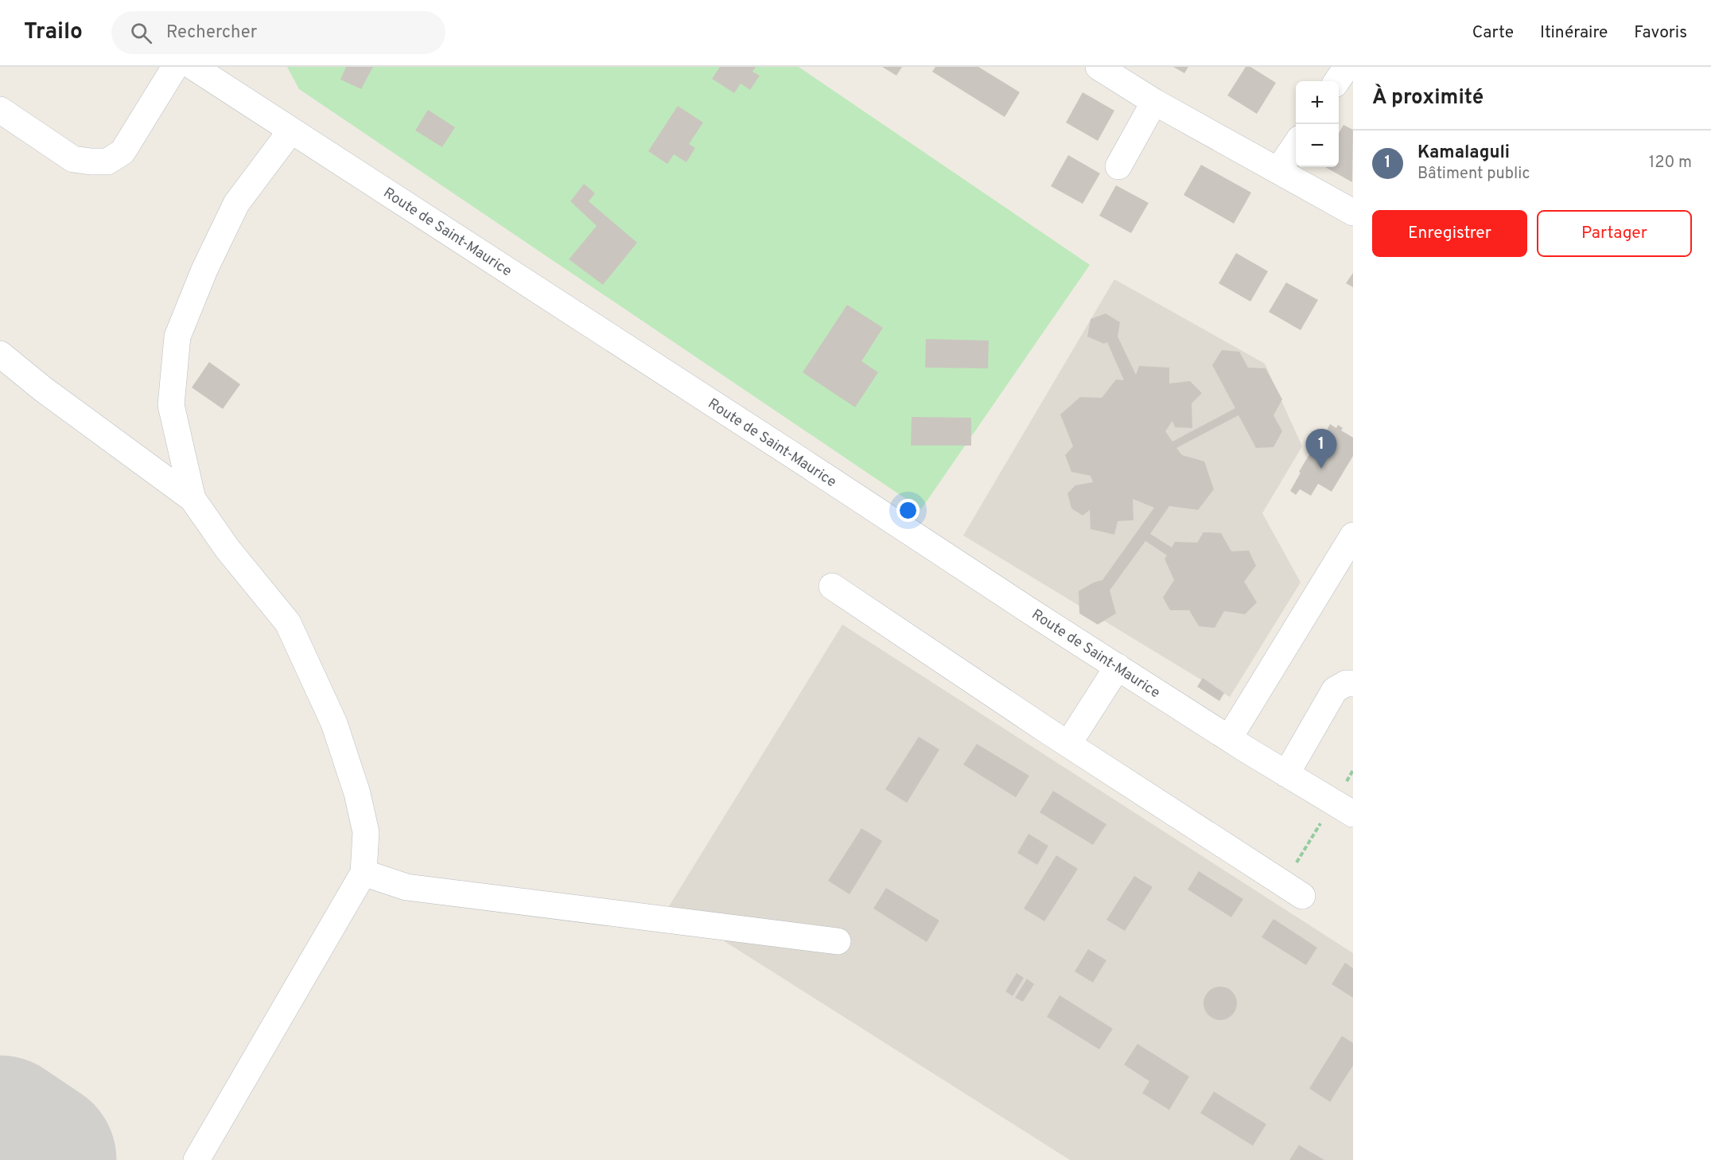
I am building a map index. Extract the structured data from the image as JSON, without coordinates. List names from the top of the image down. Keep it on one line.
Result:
{"streets":{"street":["Route de Saint-Maurice"]},"page":{"header":"Trailo","search":"Rechercher","nav":["Carte","Itinéraire","Favoris"],"heading":"À proximité","map_buttons":["+","−"],"list":[{"mark":"1","name":"Kamalaguli","note":"Bâtiment public","value":"120 m"}],"buttons":["Enregistrer","Partager"],"pins":"1"}}
